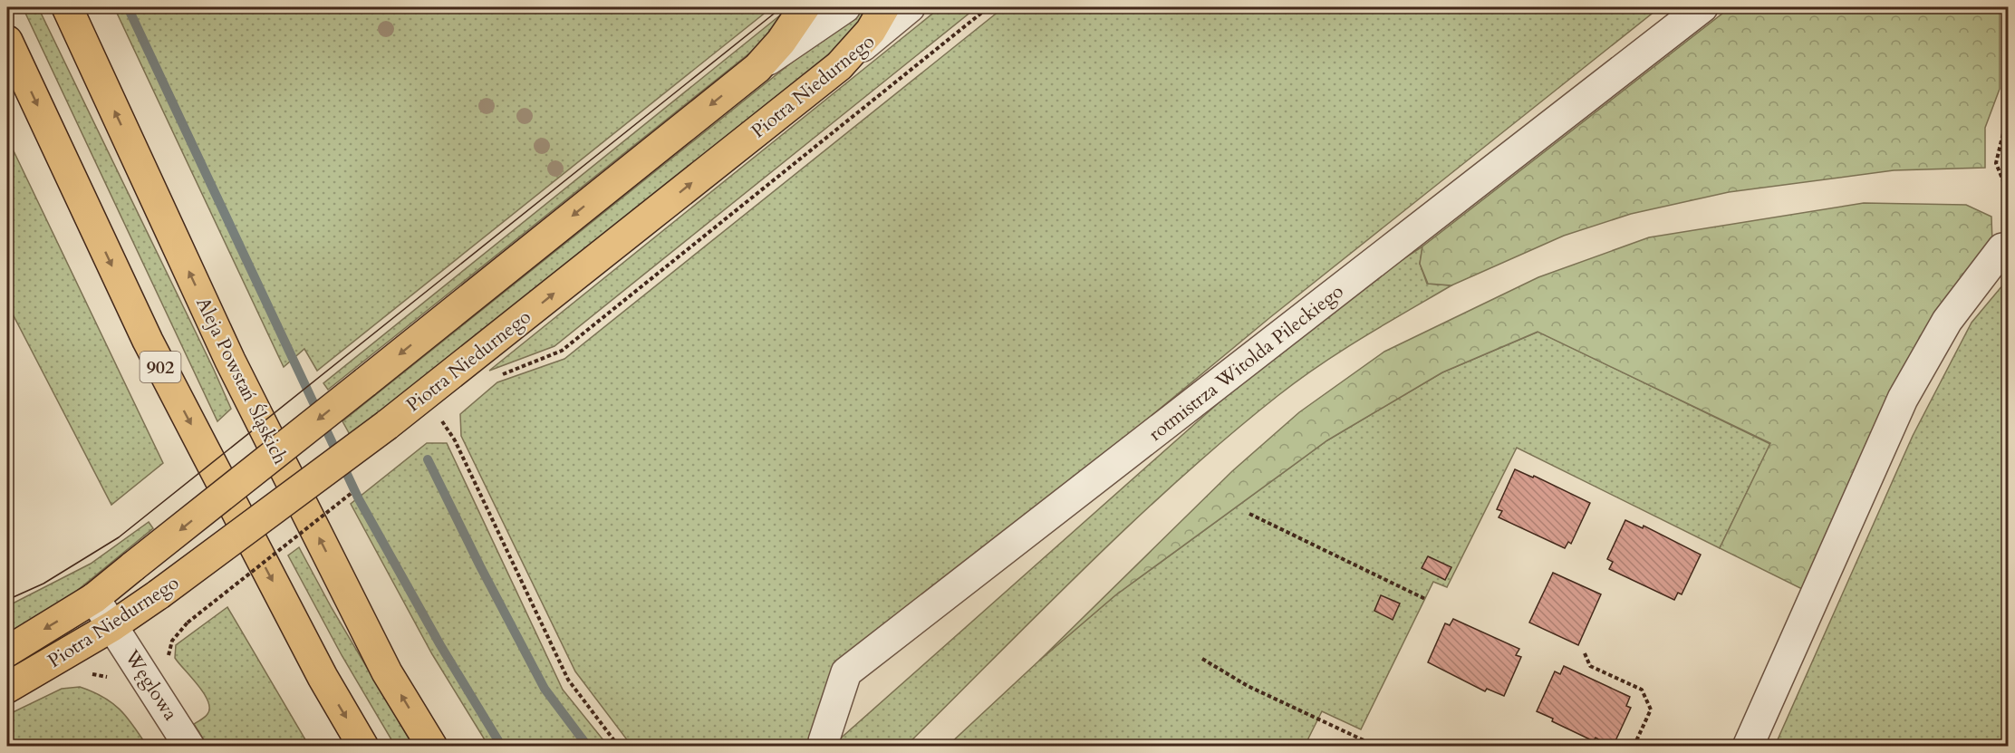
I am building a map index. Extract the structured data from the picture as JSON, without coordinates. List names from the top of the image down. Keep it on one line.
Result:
{"streets":{"main road":["Piotra Niedurnego","902","Aleja Powstań Śląskich"],"street":["rotmistrza Witolda Pileckiego","Węglowa"]},"crossings":[["Piotra Niedurnego","Węglowa"]]}
